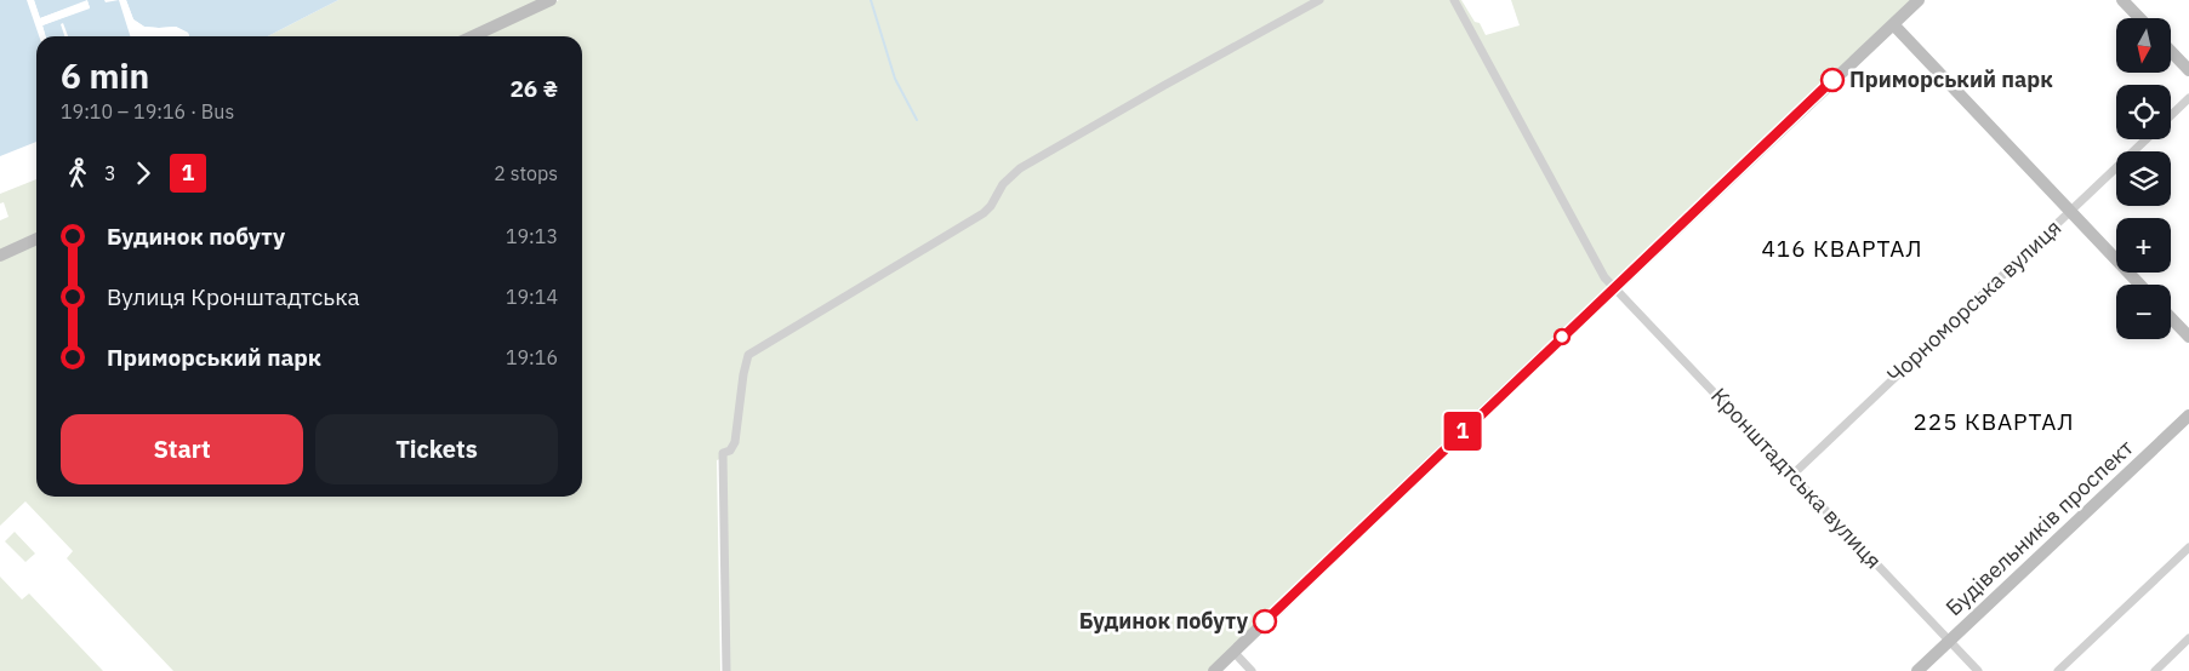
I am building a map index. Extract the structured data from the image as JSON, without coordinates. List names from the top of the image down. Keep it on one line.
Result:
{"streets":{"main road":["Будівельників проспект"],"street":["Чорноморська вулиця","Кронштадтська вулиця"]},"crossings":[["Чорноморська вулиця","Кронштадтська вулиця"],["Кронштадтська вулиця","Будівельників проспект"]],"districts":["416 КВАРТАЛ","225 КВАРТАЛ"],"places":["Приморський парк","Будинок побуту"],"lines":["bus line 1"],"north":"bottom","page":{"on_map":"1","map_buttons":["+","−"],"heading":["6 min","19:10 – 19:16 · Bus","26 ₴"],"legs":["3","1","2 stops"],"list":[{"name":"Будинок побуту","value":"19:13"},{"name":"Вулиця Кронштадтська","value":"19:14"},{"name":"Приморський парк","value":"19:16"}],"buttons":["Start","Tickets"]}}
